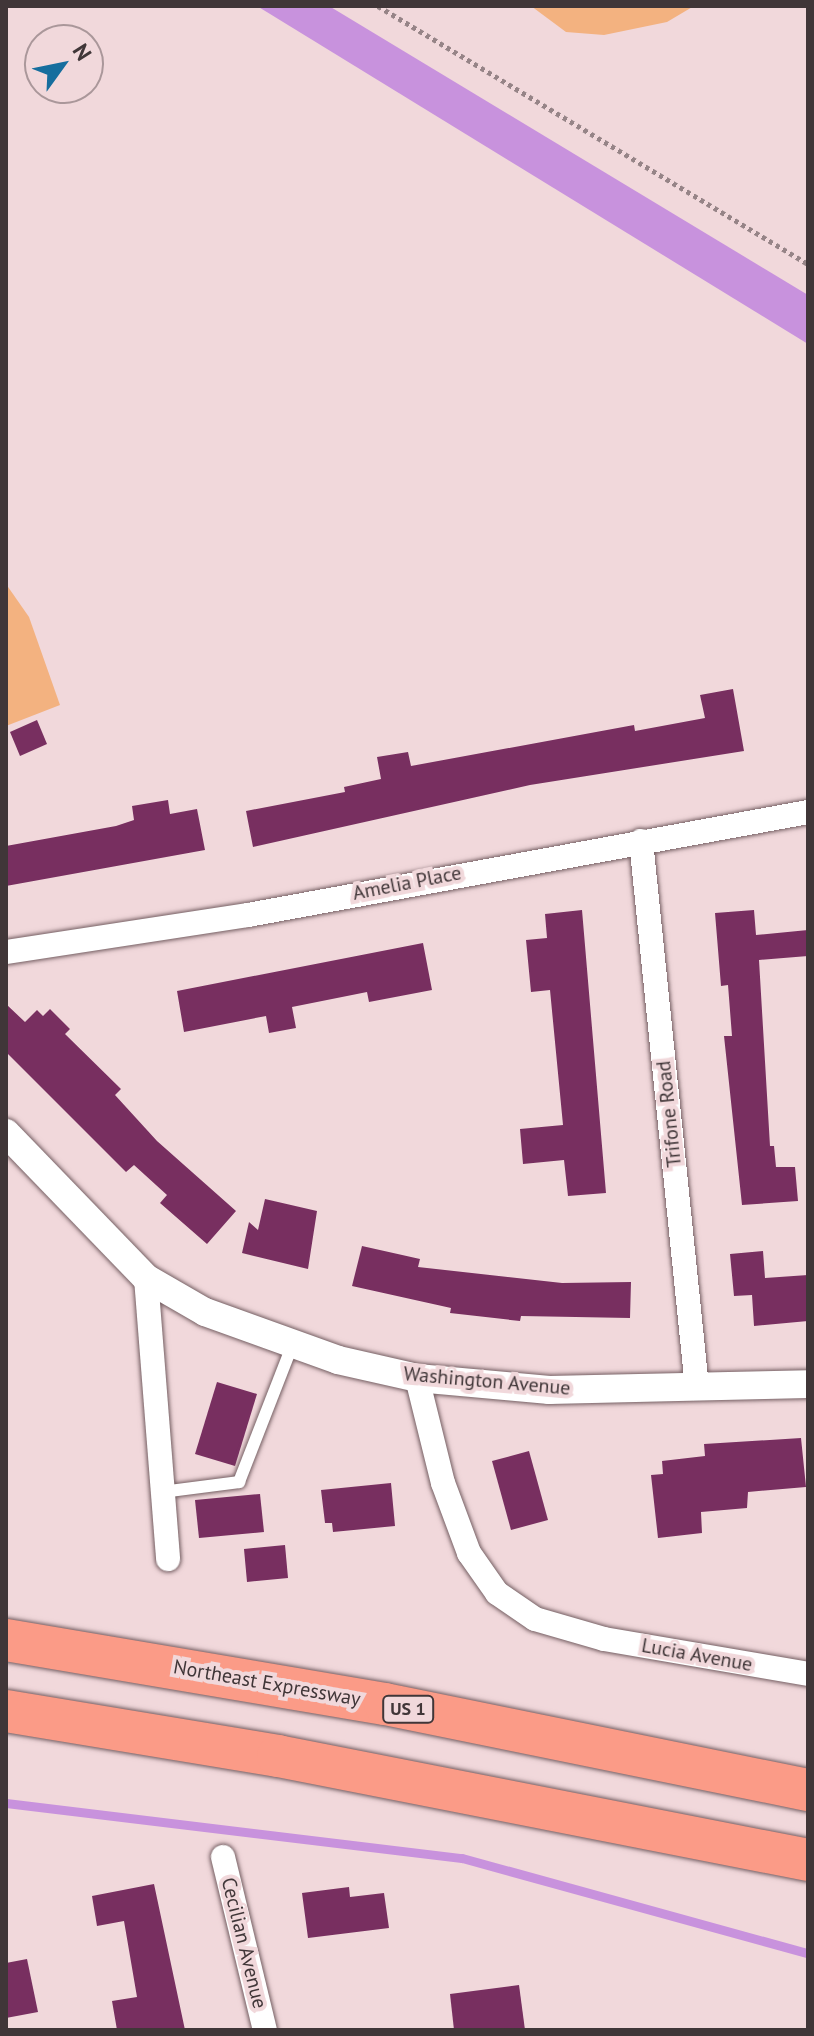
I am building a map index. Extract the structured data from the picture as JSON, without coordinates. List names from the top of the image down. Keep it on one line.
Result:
{"streets":{"highway":["Northeast Expressway","US 1"],"street":["Amelia Place","Trifone Road","Washington Avenue","Lucia Avenue","Cecilian Avenue"]},"crossings":[["Amelia Place","Trifone Road"],["Trifone Road","Washington Avenue"],["Washington Avenue","Lucia Avenue"]],"north":"top right"}
